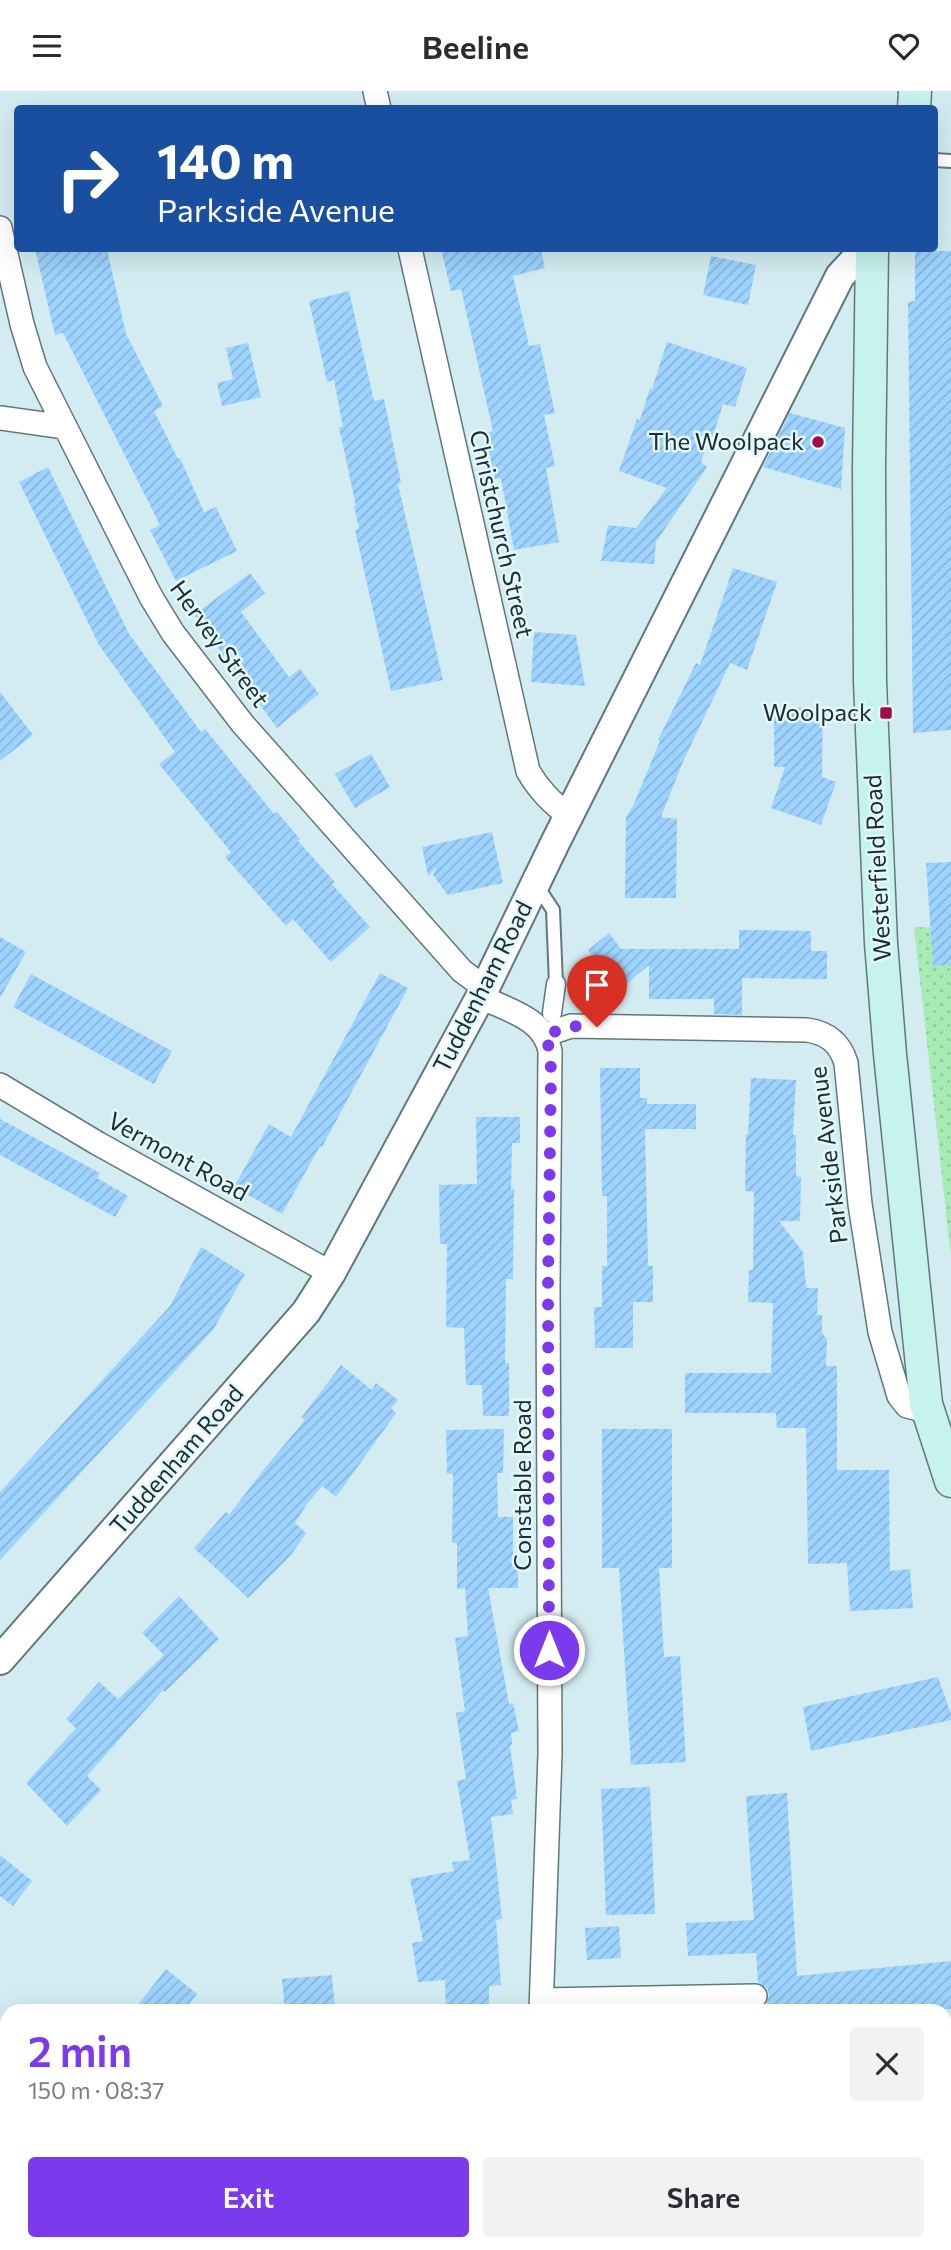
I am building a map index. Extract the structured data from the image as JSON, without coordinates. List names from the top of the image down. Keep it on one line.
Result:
{"streets":{"main road":["Westerfield Road"],"street":["Christchurch Street","Hervey Street","Tuddenham Road","Parkside Avenue","Vermont Road","Constable Road"]},"crossings":[["Christchurch Street","Tuddenham Road"],["Hervey Street","Tuddenham Road"],["Westerfield Road","Tuddenham Road"],["Westerfield Road","Parkside Avenue"],["Tuddenham Road","Vermont Road"],["Parkside Avenue","Constable Road"]],"places":{"other":["The Woolpack"],"transit":["Woolpack"]},"page":{"header":"Beeline","turn":["140 m","Parkside Avenue"],"heading":["2 min","150 m · 08:37"],"buttons":["Exit","Share"]}}
